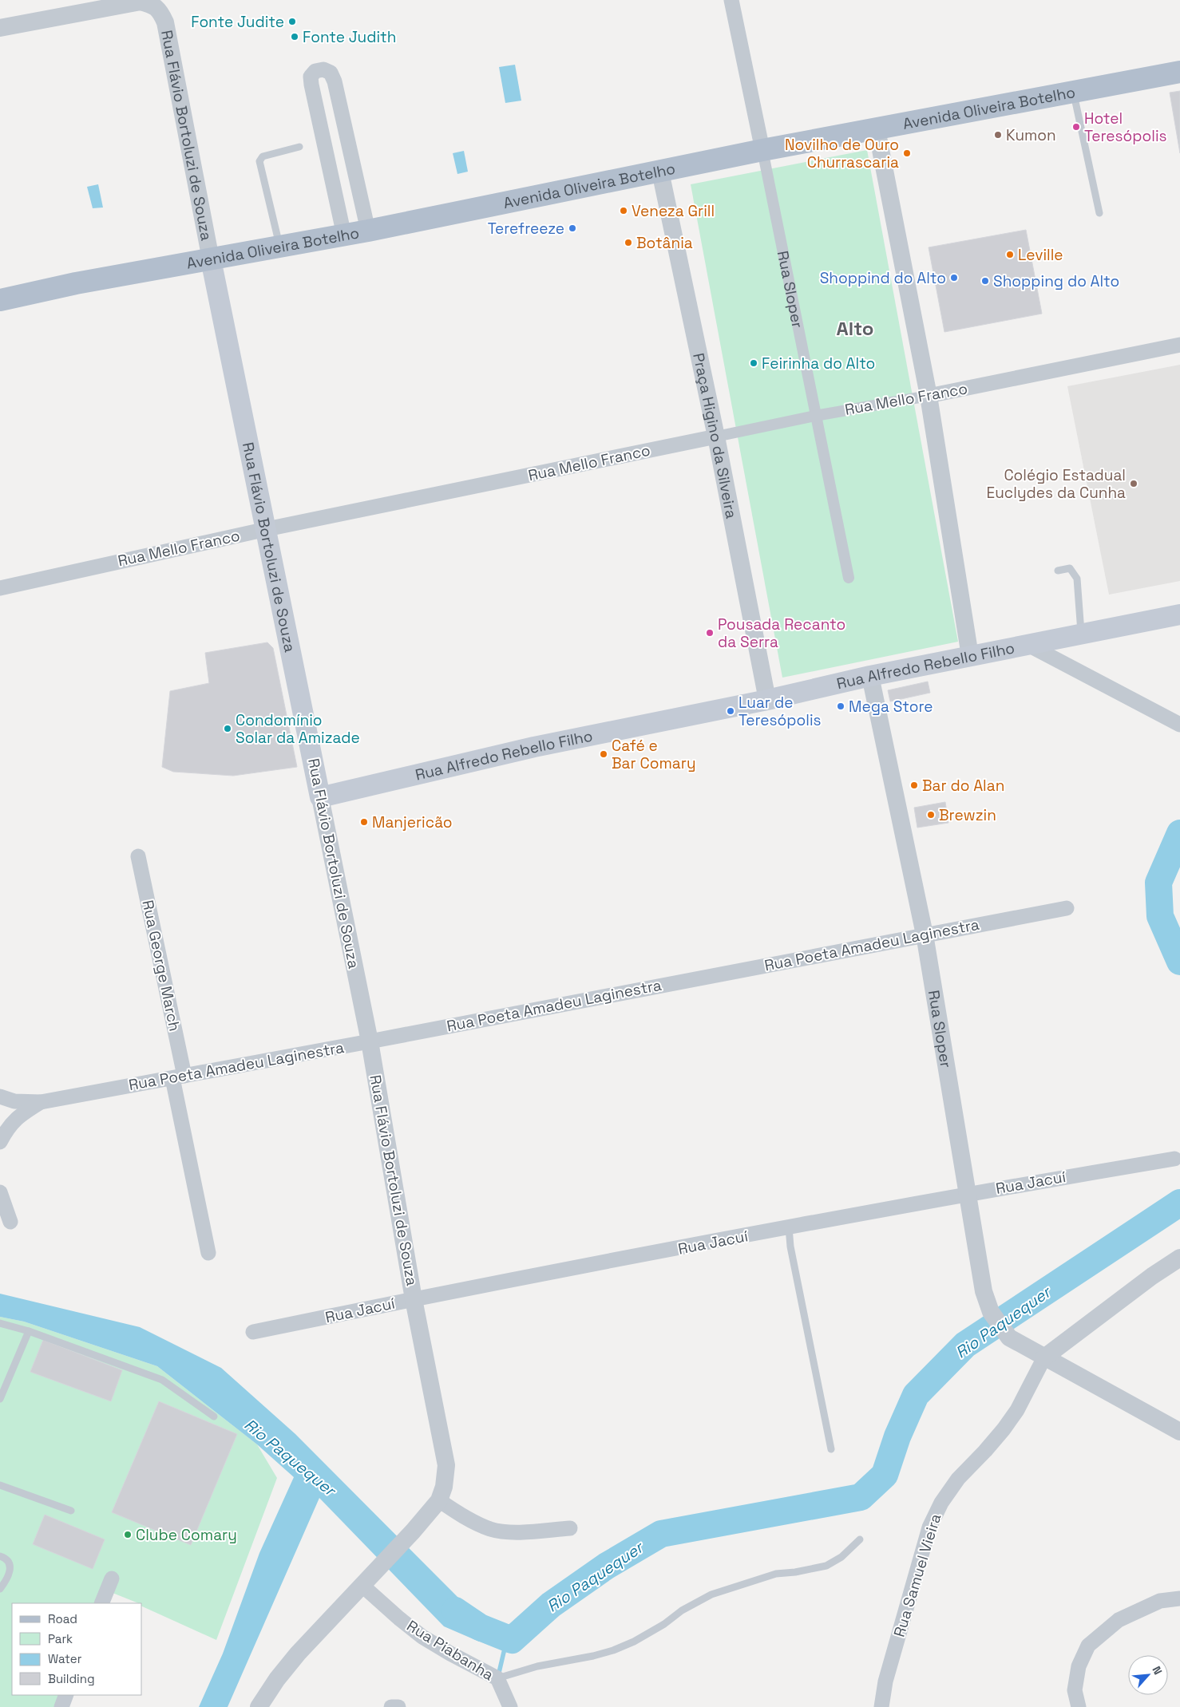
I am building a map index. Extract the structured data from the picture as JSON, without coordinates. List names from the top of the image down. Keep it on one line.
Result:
{"streets":{"main road":["Avenida Oliveira Botelho","Rua Flávio Bortoluzi de Souza","Rua Alfredo Rebello Filho"],"street":["Rua Sloper","Rua Mello Franco","Praça Higino da Silveira","Rua Poeta Amadeu Laginestra","Rua George March","Rua Jacuí","Rua Samuel Vieira","Rua Piabanha"]},"crossings":[["Avenida Oliveira Botelho","Rua Flávio Bortoluzi de Souza"],["Avenida Oliveira Botelho","Rua Sloper"],["Avenida Oliveira Botelho","Praça Higino da Silveira"],["Rua Flávio Bortoluzi de Souza","Rua Mello Franco"],["Rua Flávio Bortoluzi de Souza","Rua Alfredo Rebello Filho"],["Rua Flávio Bortoluzi de Souza","Rua Poeta Amadeu Laginestra"],["Rua Flávio Bortoluzi de Souza","Rua Jacuí"],["Rua Flávio Bortoluzi de Souza","Rua Piabanha"],["Rua Sloper","Rua Mello Franco"],["Rua Sloper","Rua Alfredo Rebello Filho"],["Rua Sloper","Rua Poeta Amadeu Laginestra"],["Rua Sloper","Rua Jacuí"],["Rua Sloper","Rua Samuel Vieira"],["Rua Mello Franco","Praça Higino da Silveira"],["Praça Higino da Silveira","Rua Alfredo Rebello Filho"],["Rua Poeta Amadeu Laginestra","Rua George March"]],"districts":["Alto"],"water":["Rio Paquequer"],"places":["Fonte Judite","Fonte Judith","Hotel Teresópolis","Kumon","Novilho de Ouro Churrascaria","Veneza Grill","Terefreeze","Botânia","Leville","Shoppind do Alto","Shopping do Alto","Feirinha do Alto","Colégio Estadual Euclydes da Cunha","Pousada Recanto da Serra","Mega Store","Luar de Teresópolis","Condomínio Solar da Amizade","Café e Bar Comary","Bar do Alan","Brewzin","Manjericão","Clube Comary"],"legend":["Road","Park","Water","Building"],"north":"top right"}
